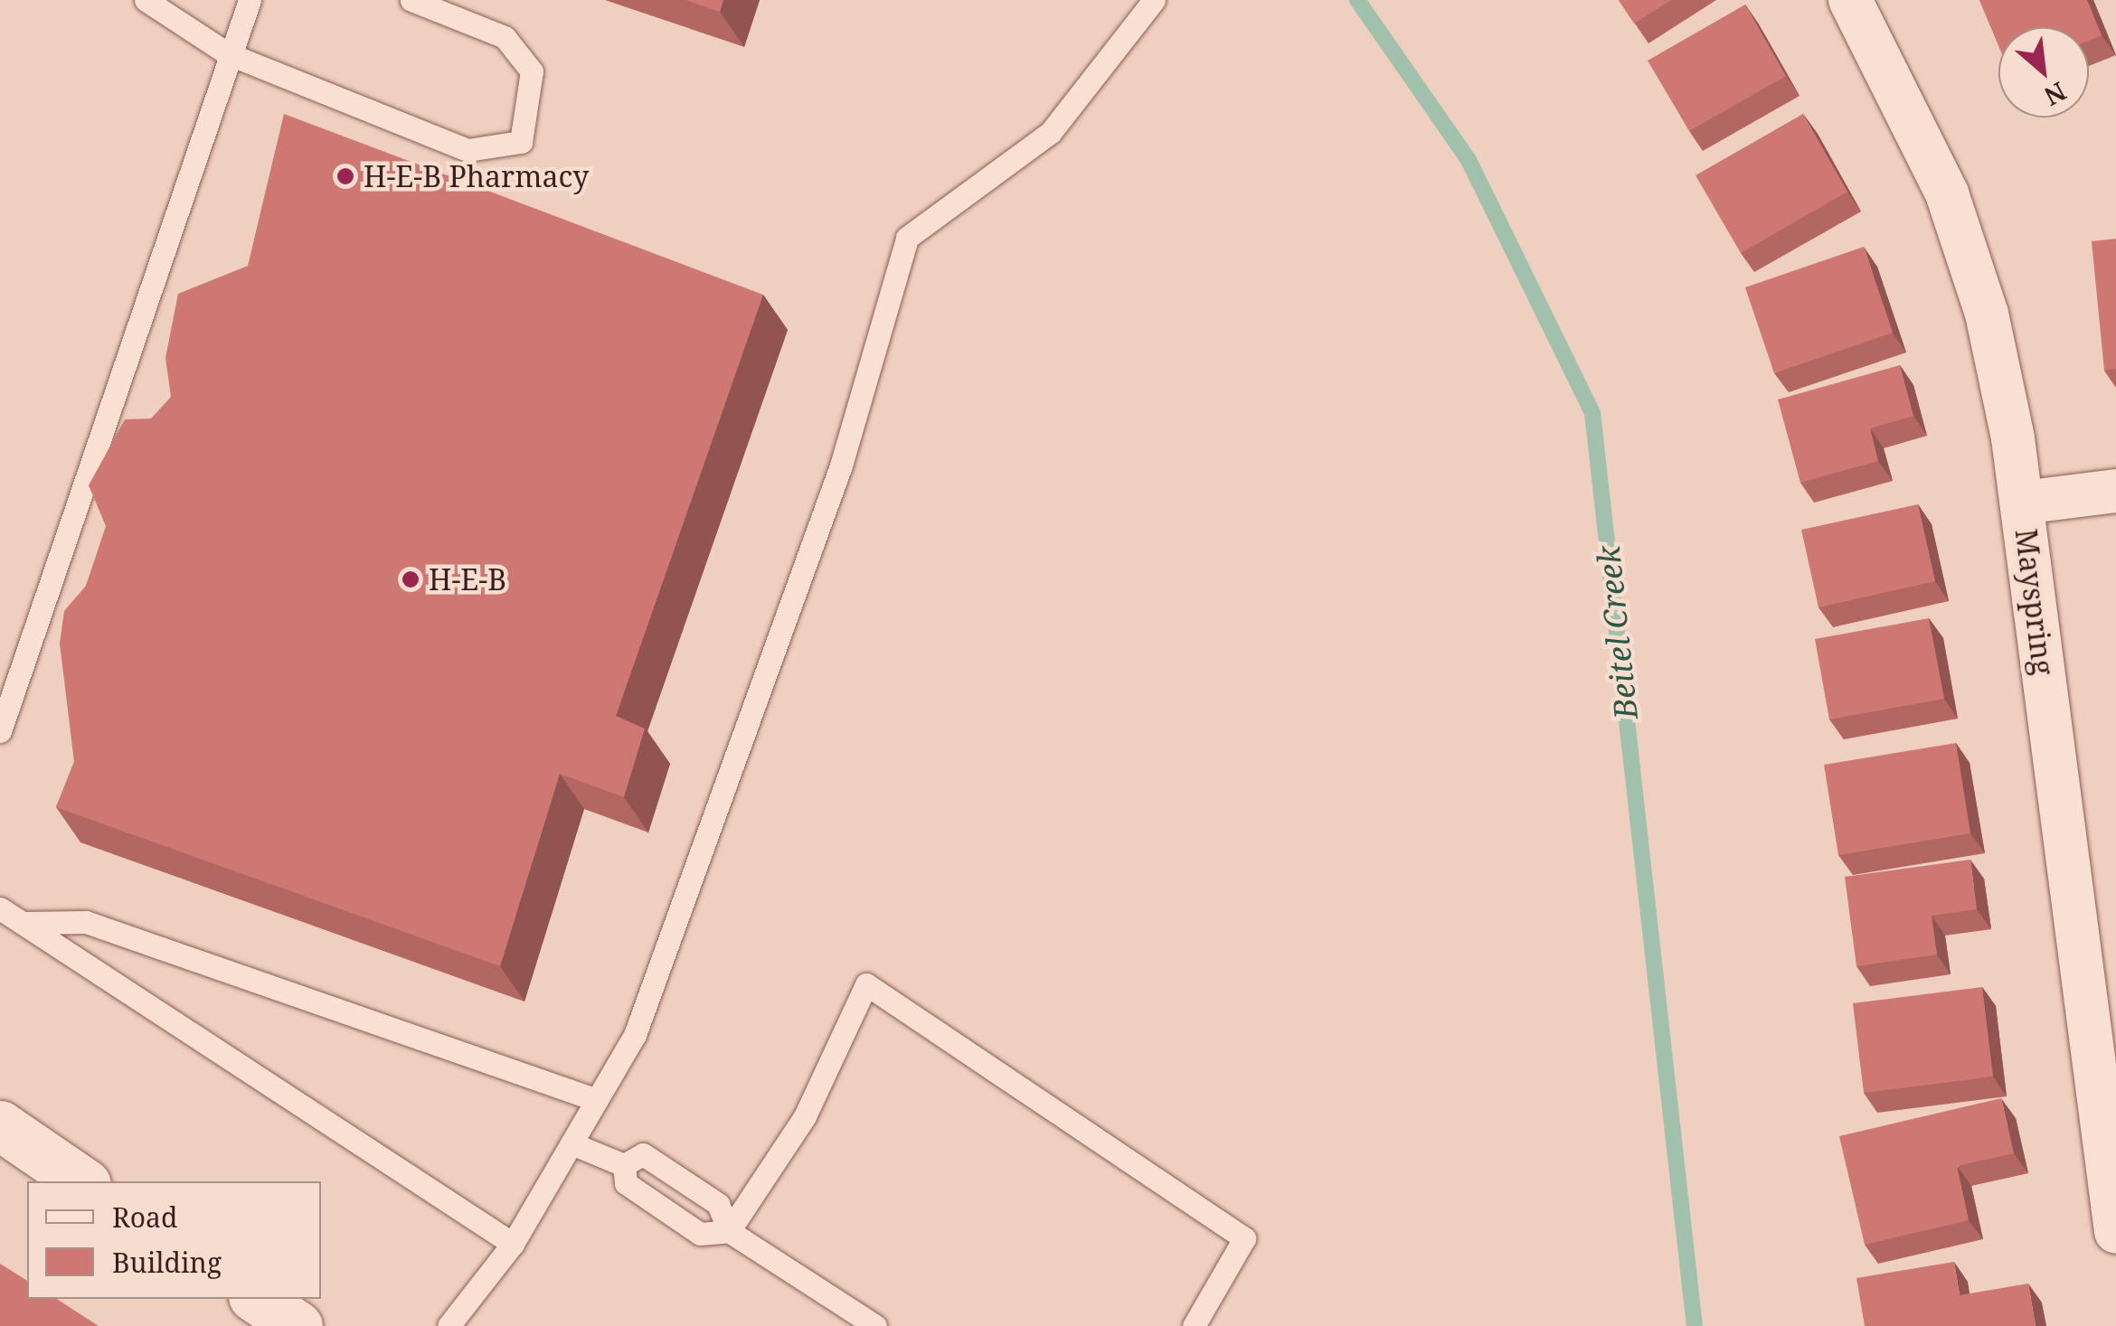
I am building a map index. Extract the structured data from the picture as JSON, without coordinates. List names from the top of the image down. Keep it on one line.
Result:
{"streets":{"street":["Mayspring"]},"water":["Beitel Creek"],"places":["H-E-B Pharmacy","H-E-B"],"legend":["Road","Building"],"north":"bottom right"}
